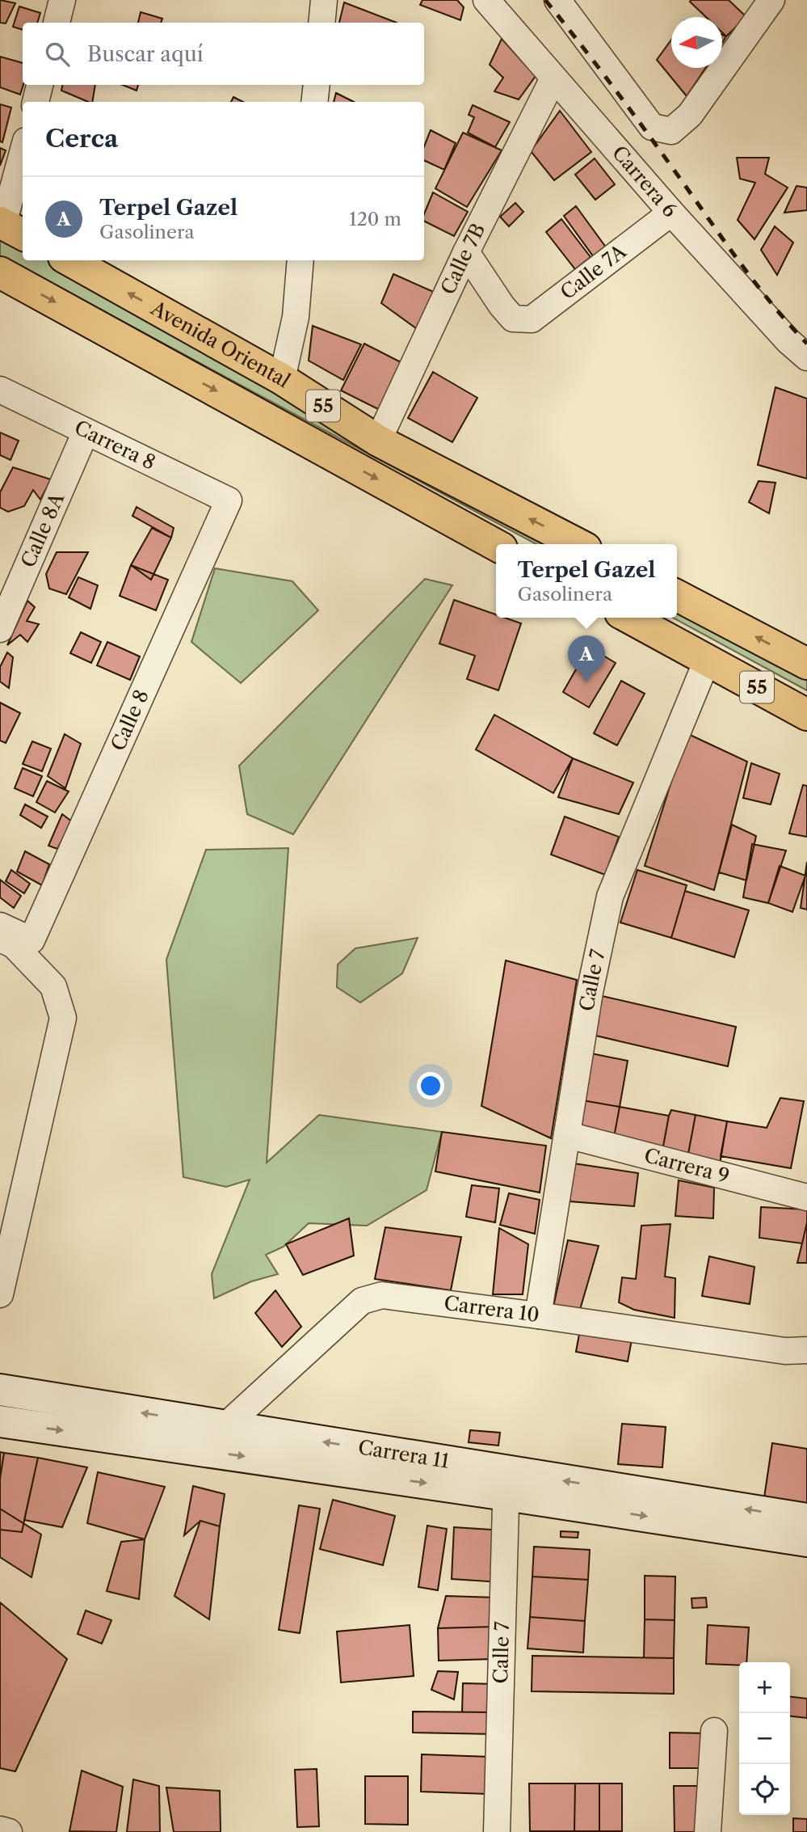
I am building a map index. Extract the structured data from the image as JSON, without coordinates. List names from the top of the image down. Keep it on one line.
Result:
{"streets":{"main road":["Avenida Oriental","55","Carrera 11"],"street":["Carrera 6","Calle 7B","Calle 7A","Carrera 8","Calle 8A","Calle 8","Calle 7","Carrera 9","Carrera 10"]},"crossings":[["Carrera 6","Calle 7B"],["Carrera 6","Calle 7A"],["Calle 7B","Calle 7A"],["Calle 7B","Avenida Oriental"],["55","Calle 7"],["Carrera 8","Calle 8A"],["Carrera 8","Calle 8"],["Calle 7","Carrera 9"],["Calle 7","Carrera 10"],["Calle 7","Carrera 11"],["Carrera 10","Carrera 11"]],"north":"left","page":{"search":"Buscar aquí","heading":"Cerca","list":[{"mark":"A","name":"Terpel Gazel","note":"Gasolinera","value":"120 m"}],"popup":["Terpel Gazel","Gasolinera"],"pins":"A","map_buttons":["+","−"]}}
